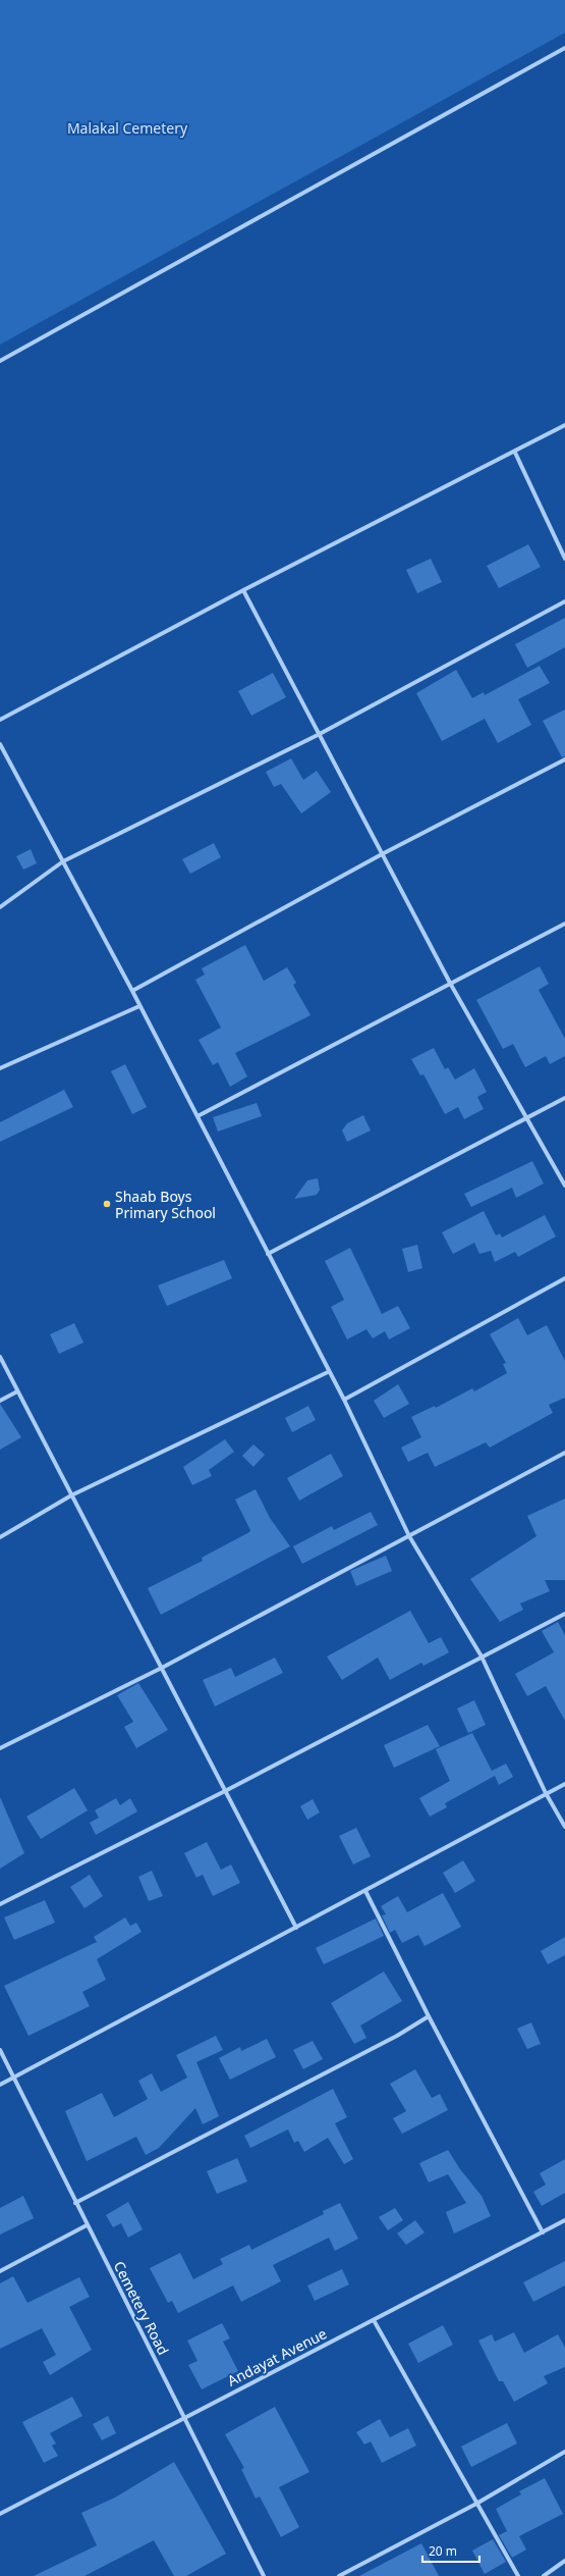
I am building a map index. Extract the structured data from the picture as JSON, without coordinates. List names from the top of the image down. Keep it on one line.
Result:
{"streets":{"street":["Cemetery Road","Andayat Avenue"]},"crossings":[["Cemetery Road","Andayat Avenue"]],"parks":["Malakal Cemetery"],"places":["Shaab Boys Primary School"],"scale_bar":"20 m"}
